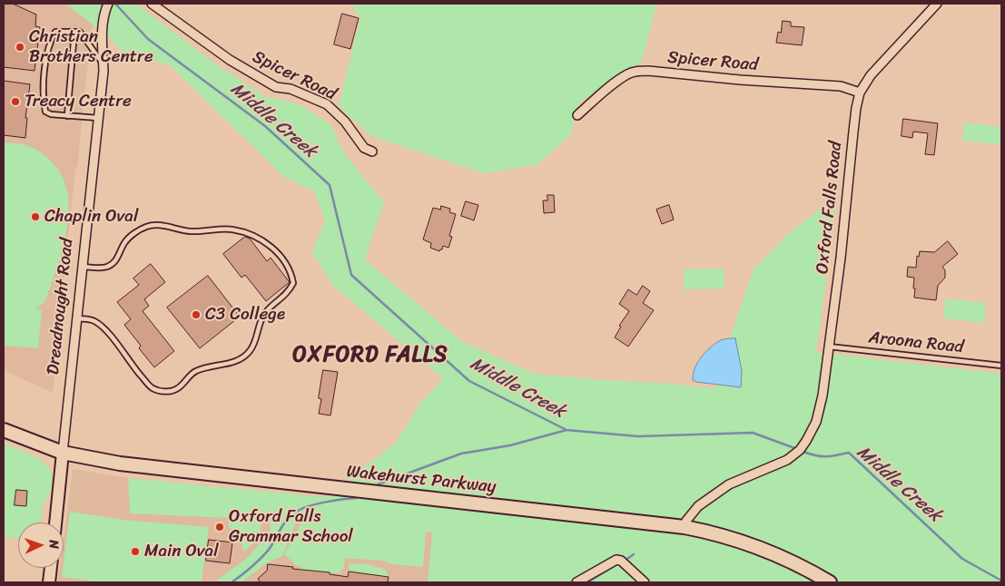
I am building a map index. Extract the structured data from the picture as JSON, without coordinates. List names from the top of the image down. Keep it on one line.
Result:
{"streets":{"main road":["Wakehurst Parkway"],"street":["Spicer Road","Oxford Falls Road","Dreadnought Road"],"lane":["Aroona Road"]},"crossings":[["Spicer Road","Oxford Falls Road"],["Oxford Falls Road","Aroona Road"],["Oxford Falls Road","Wakehurst Parkway"],["Dreadnought Road","Wakehurst Parkway"]],"districts":["OXFORD FALLS"],"water":["Middle Creek"],"places":["Christian Brothers Centre","Treacy Centre","Chaplin Oval","C3 College","Oxford Falls Grammar School","Main Oval"],"north":"right"}
